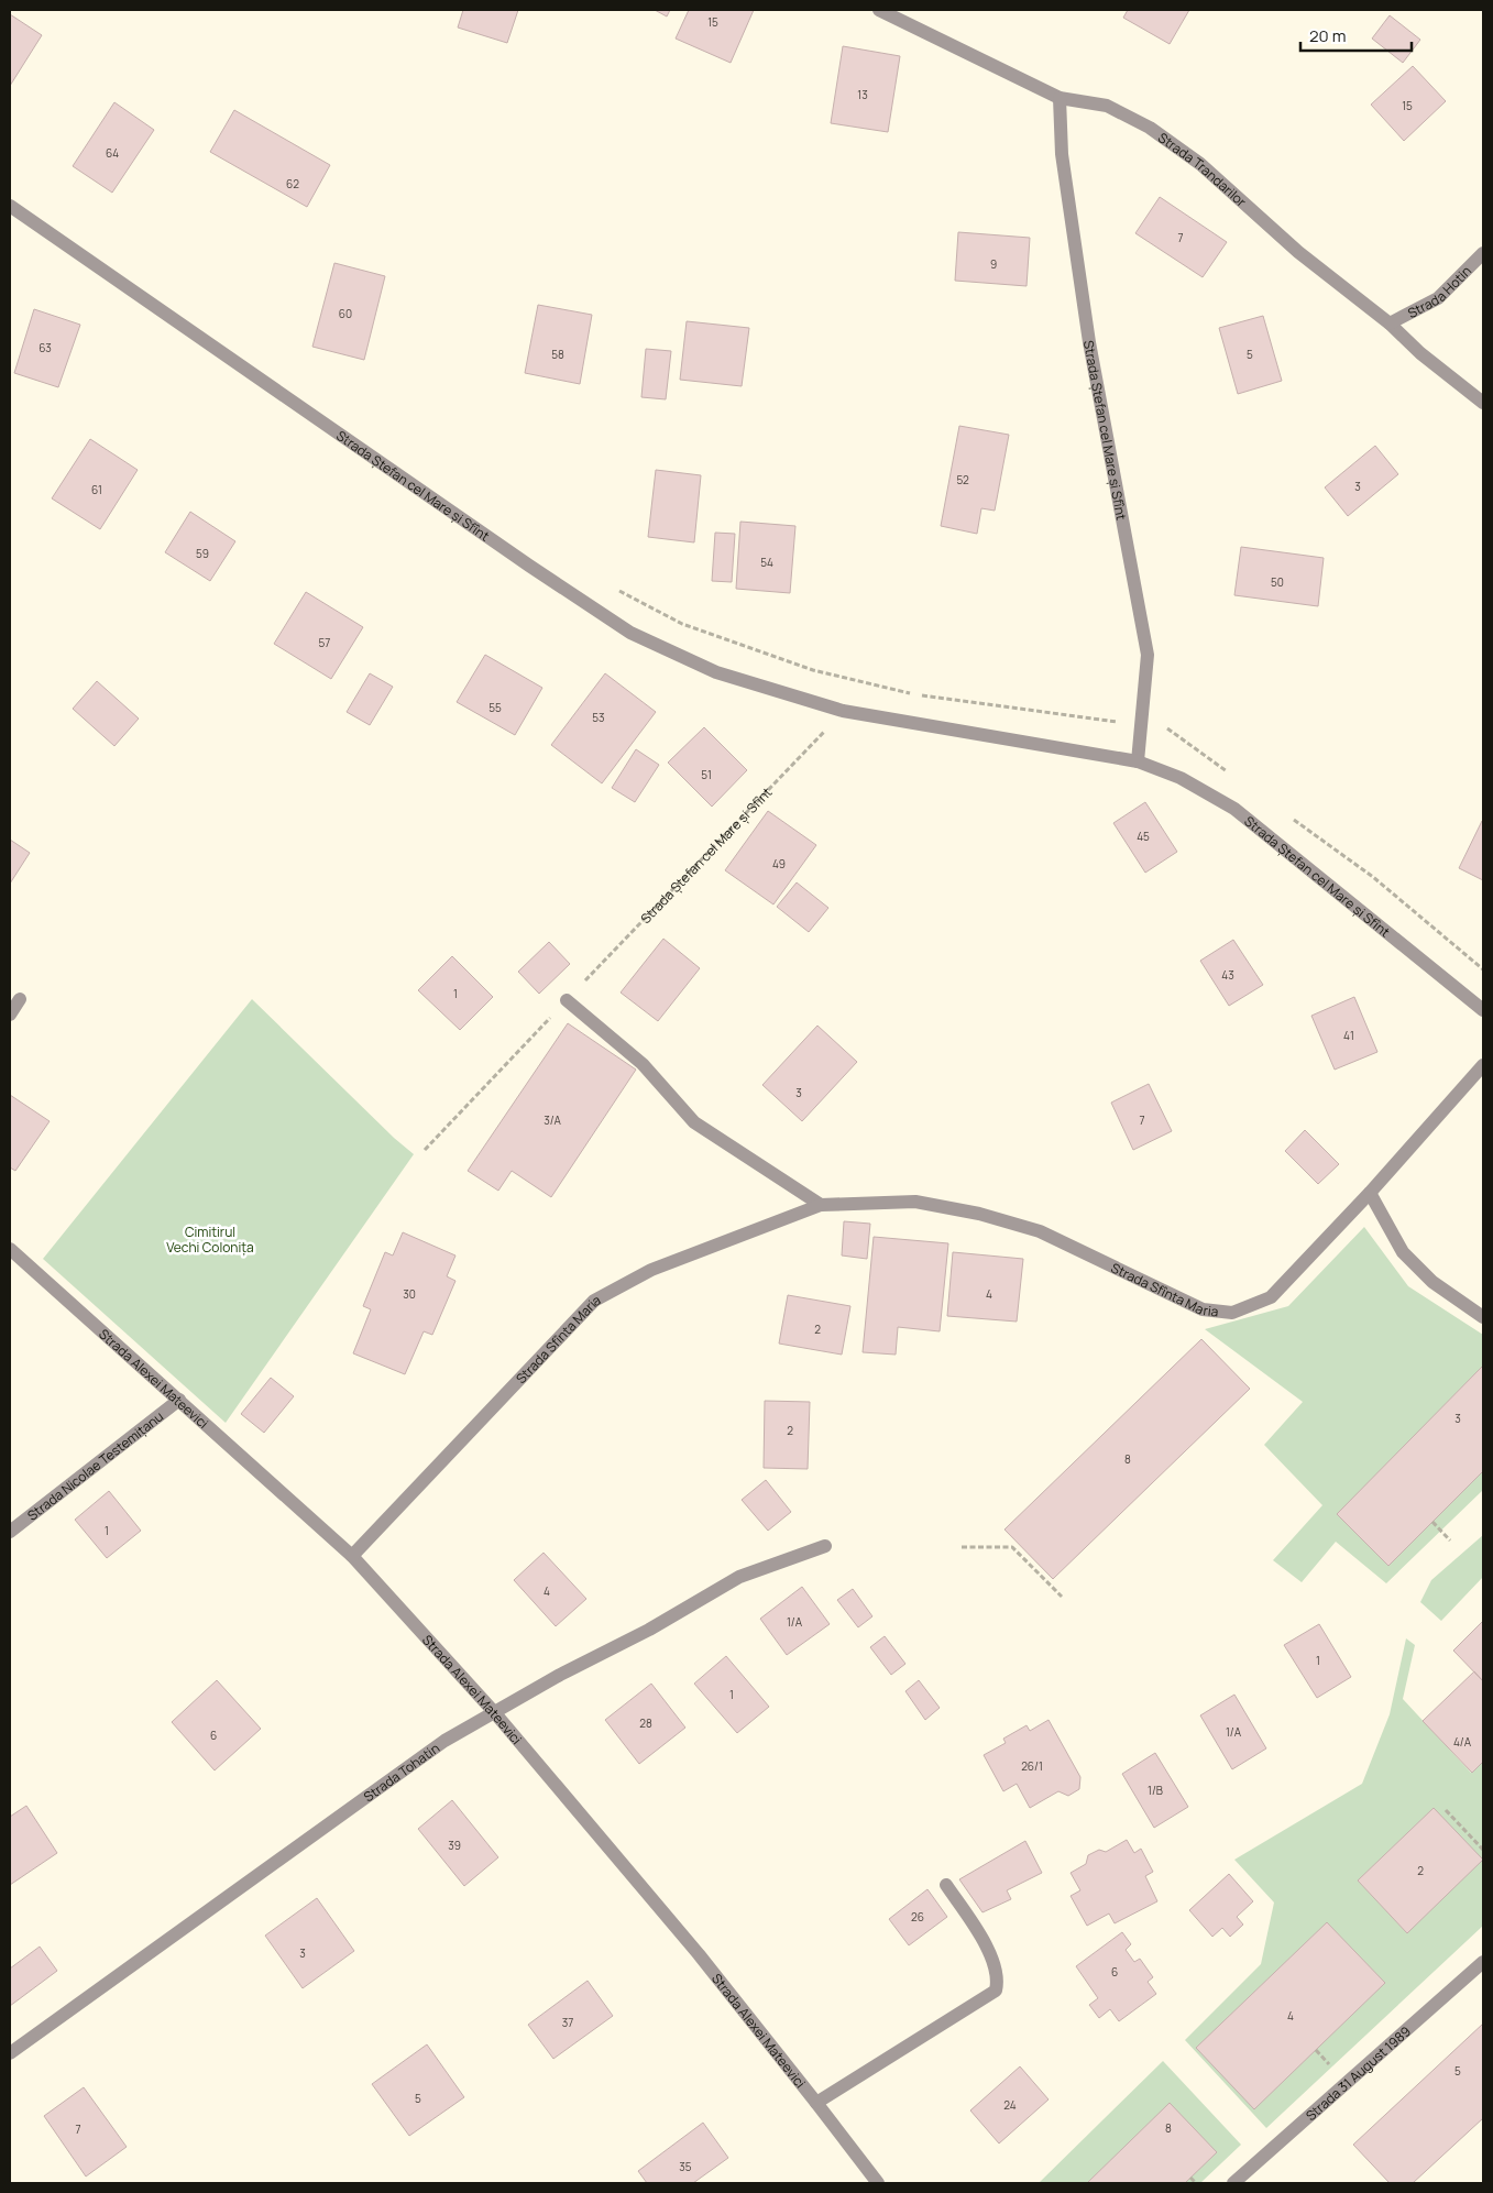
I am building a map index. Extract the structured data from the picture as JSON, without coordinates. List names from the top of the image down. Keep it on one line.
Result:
{"streets":{"street":["Strada Trandarilor","Strada Hotin","Strada Ștefan cel Mare și Sfînt","Strada Sfînta Maria","Strada Alexei Mateevici","Strada Nicolae Testemițanu","Strada Tohatin","Strada 31 August 1989"]},"crossings":[["Strada Trandarilor","Strada Hotin"],["Strada Trandarilor","Strada Ștefan cel Mare și Sfînt"],["Strada Sfînta Maria","Strada Alexei Mateevici"],["Strada Alexei Mateevici","Strada Nicolae Testemițanu"],["Strada Alexei Mateevici","Strada Tohatin"]],"parks":["Cimitirul Vechi Colonița"],"house_numbers":["15","13","15","64","62","7","9","60","63","58","5","52","3","61","59","54","50","57","55","53","51","45","49","43","1","41","3","3/A","7","30","4","2","3","2","8","1","4","1/A","1","1","28","1/A","6","4/A","26/1","1/B","39","2","26","3","6","4","37","5","5","24","8","7","35"],"scale_bar":"20 m"}
